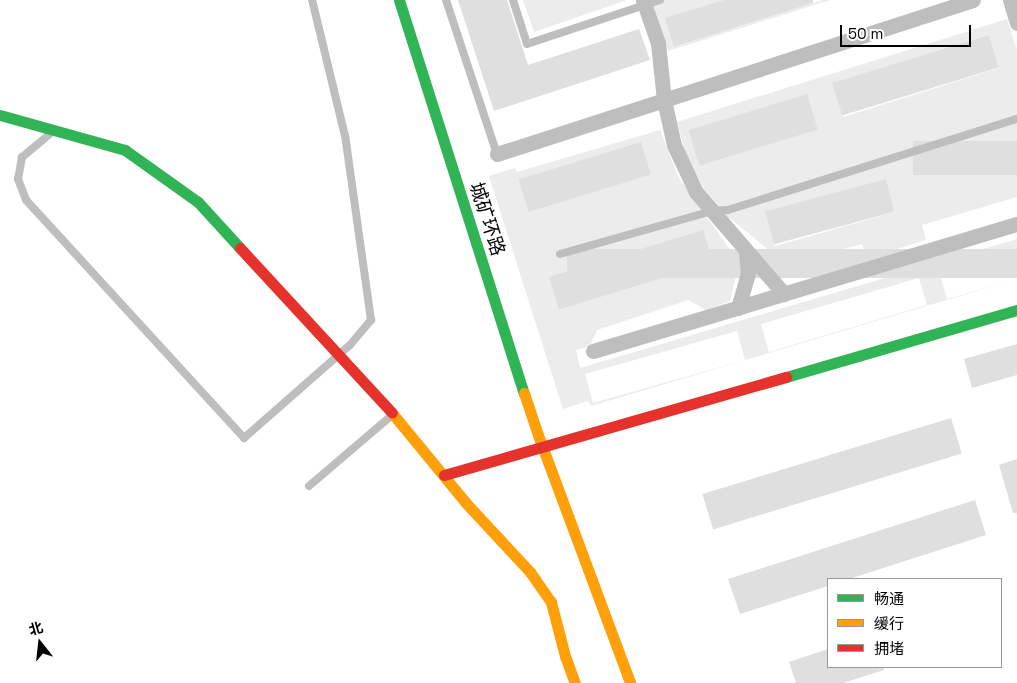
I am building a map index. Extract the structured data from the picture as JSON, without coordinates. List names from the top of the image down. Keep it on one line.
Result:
{"streets":{"street":["城矿环路"]},"legend":["畅通","缓行","拥堵"],"scale_bar":"50 m","north":"top"}
